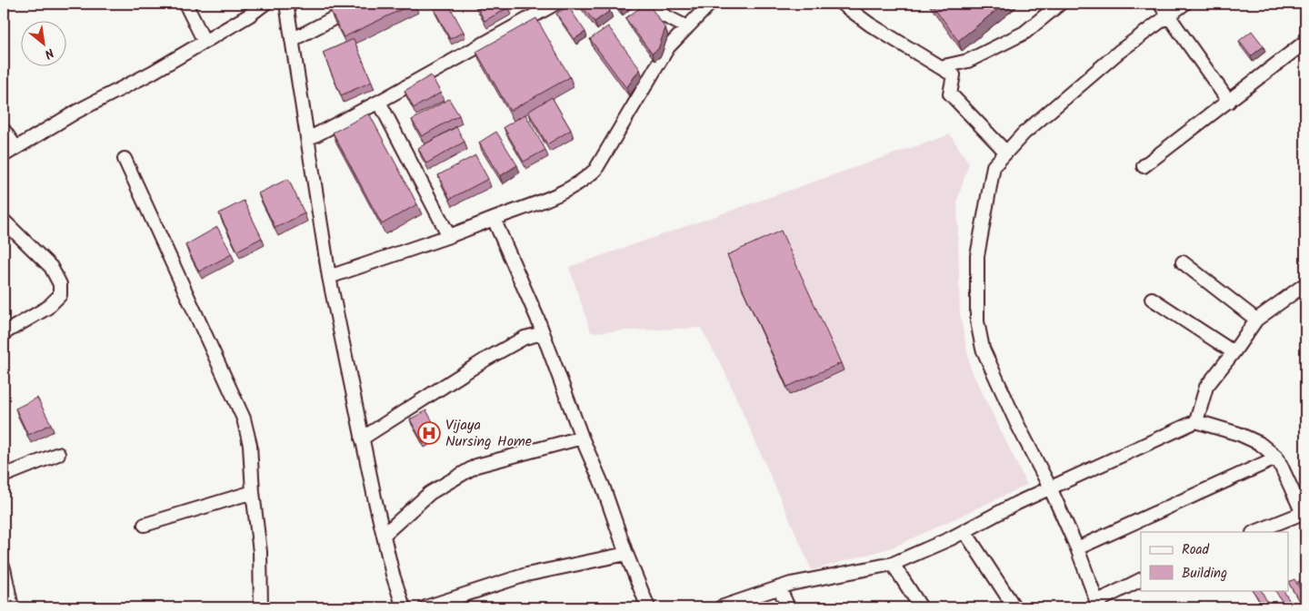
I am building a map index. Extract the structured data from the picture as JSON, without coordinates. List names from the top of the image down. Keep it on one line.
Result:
{"places":{"hospital":["Vijaya Nursing Home"]},"legend":["Road","Building"],"north":"bottom right"}
